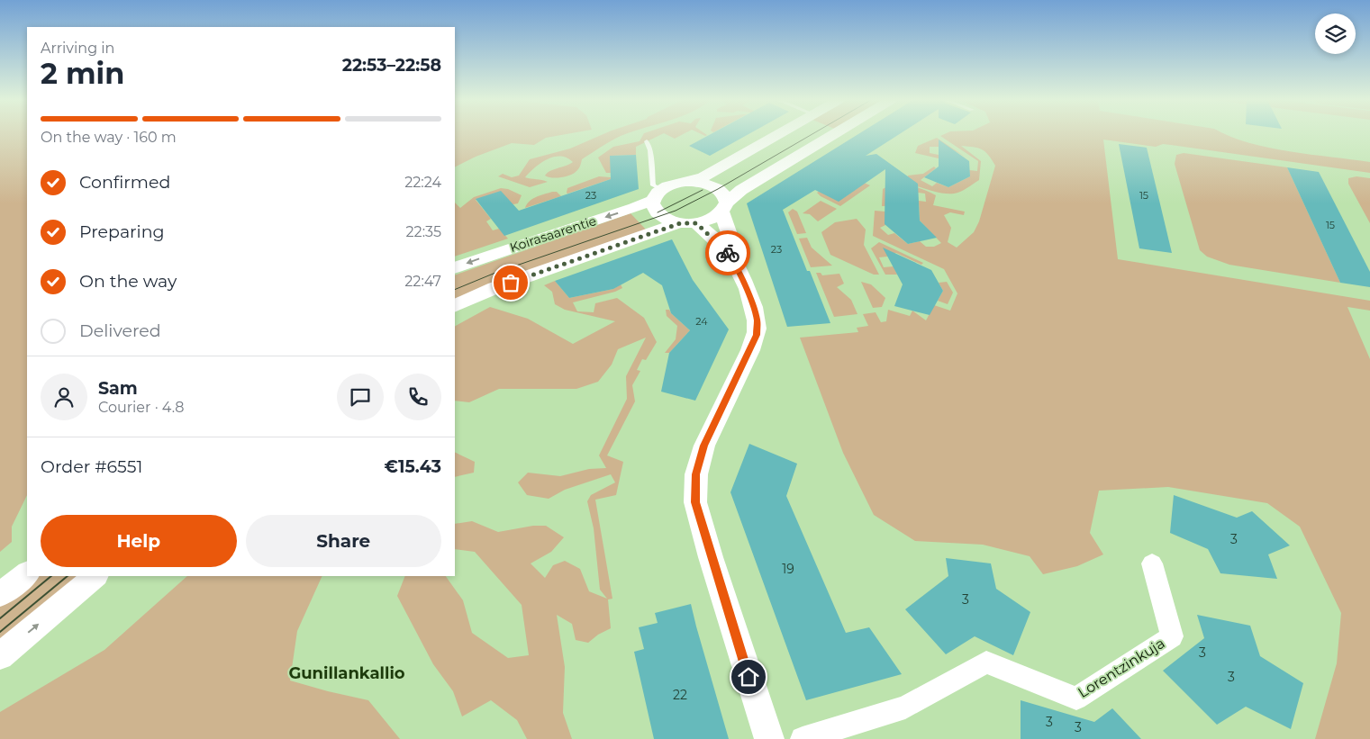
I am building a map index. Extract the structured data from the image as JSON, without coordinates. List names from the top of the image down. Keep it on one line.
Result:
{"streets":{"street":["Koirasaarentie","Lorentzinkuja"]},"districts":["Gunillankallio"],"house_numbers":["23","15","15","23","24","3","19","3","3","3","22","3","3"],"page":{"heading":["2 min","Arriving in","22:53–22:58"],"panel":["Sam","Courier · 4.8","Order #6551","€15.43"],"bar":"On the way · 160 m","list":[["Confirmed","22:24"],["Preparing","22:35"],["On the way","22:47"],"Delivered"],"buttons":["Help","Share"]}}
